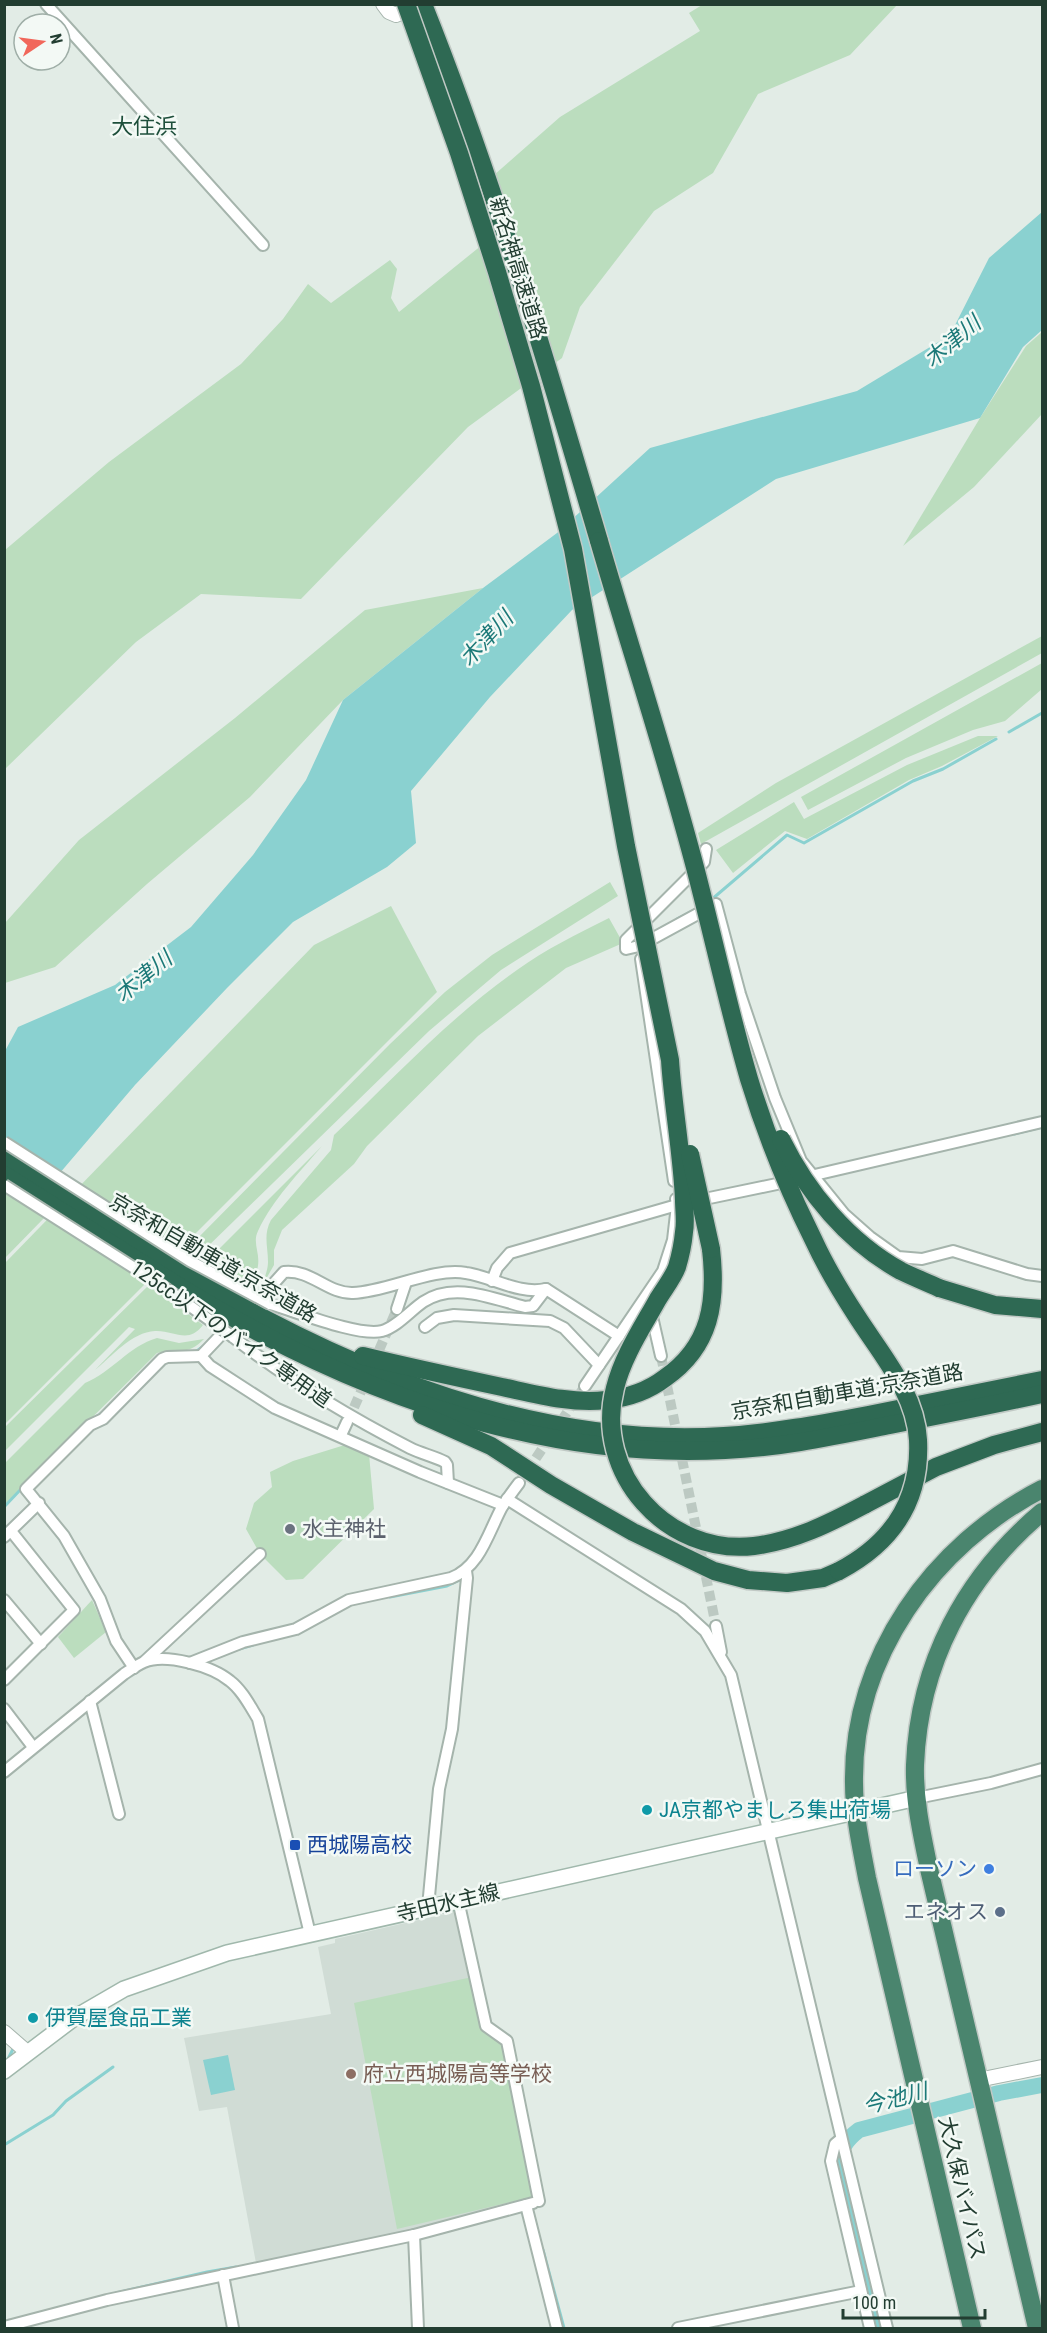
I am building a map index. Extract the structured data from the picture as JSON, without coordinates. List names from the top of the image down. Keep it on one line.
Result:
{"streets":{"highway":["新名神高速道路","京奈和自動車道;京奈道路","大久保バイパス"],"main road":["寺田水主線"],"street":["125cc以下のバイク専用道"]},"crossings":[["京奈和自動車道;京奈道路","125cc以下のバイク専用道"],["寺田水主線","大久保バイパス"]],"districts":["大住浜"],"water":["木津川","今池川"],"places":{"other":["水主神社","JA京都やましろ集出荷場","ローソン","エネオス","伊賀屋食品工業","府立西城陽高等学校"],"transit":["西城陽高校"]},"scale_bar":"100 m","north":"right"}
